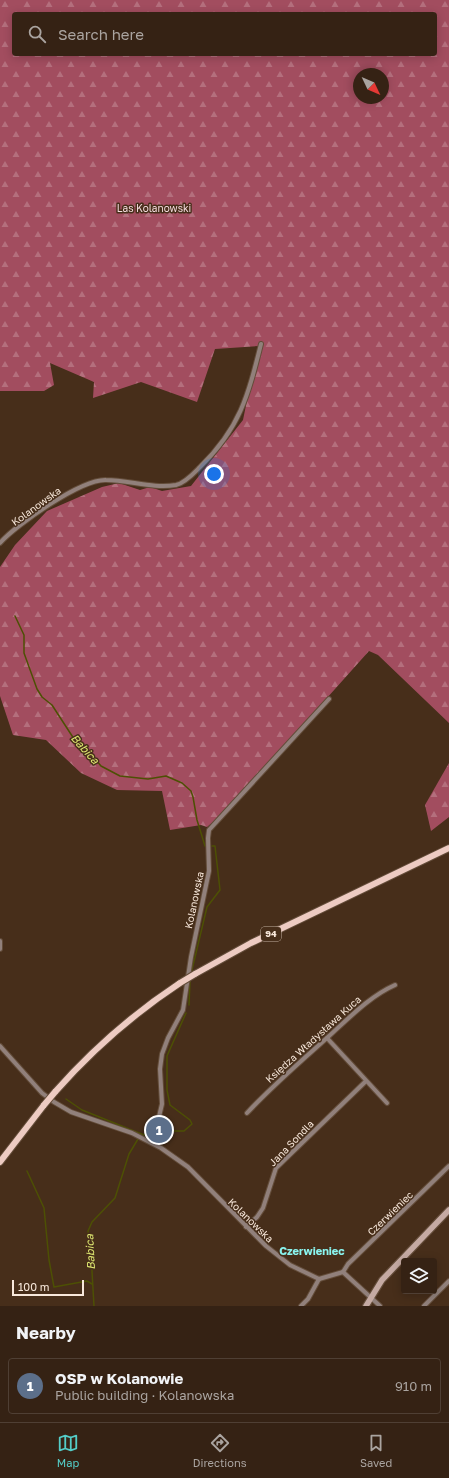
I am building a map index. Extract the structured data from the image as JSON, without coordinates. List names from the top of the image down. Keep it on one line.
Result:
{"streets":{"main road":["94"],"street":["Kolanowska","Księdza Władysława Kuca","Jana Sondla","Czerwieniec"]},"crossings":[["Kolanowska","Jana Sondla"]],"districts":["Czerwieniec"],"water":["Babica"],"parks":["Las Kolanowski"],"scale_bar":"100 m","north":"bottom right","page":{"search":"Search here","pins":"1","scale":"100 m","heading":"Nearby","list":[{"mark":"1","name":"OSP w Kolanowie","note":"Public building · Kolanowska","value":"910 m"}],"nav":["Map","Directions","Saved"]}}
